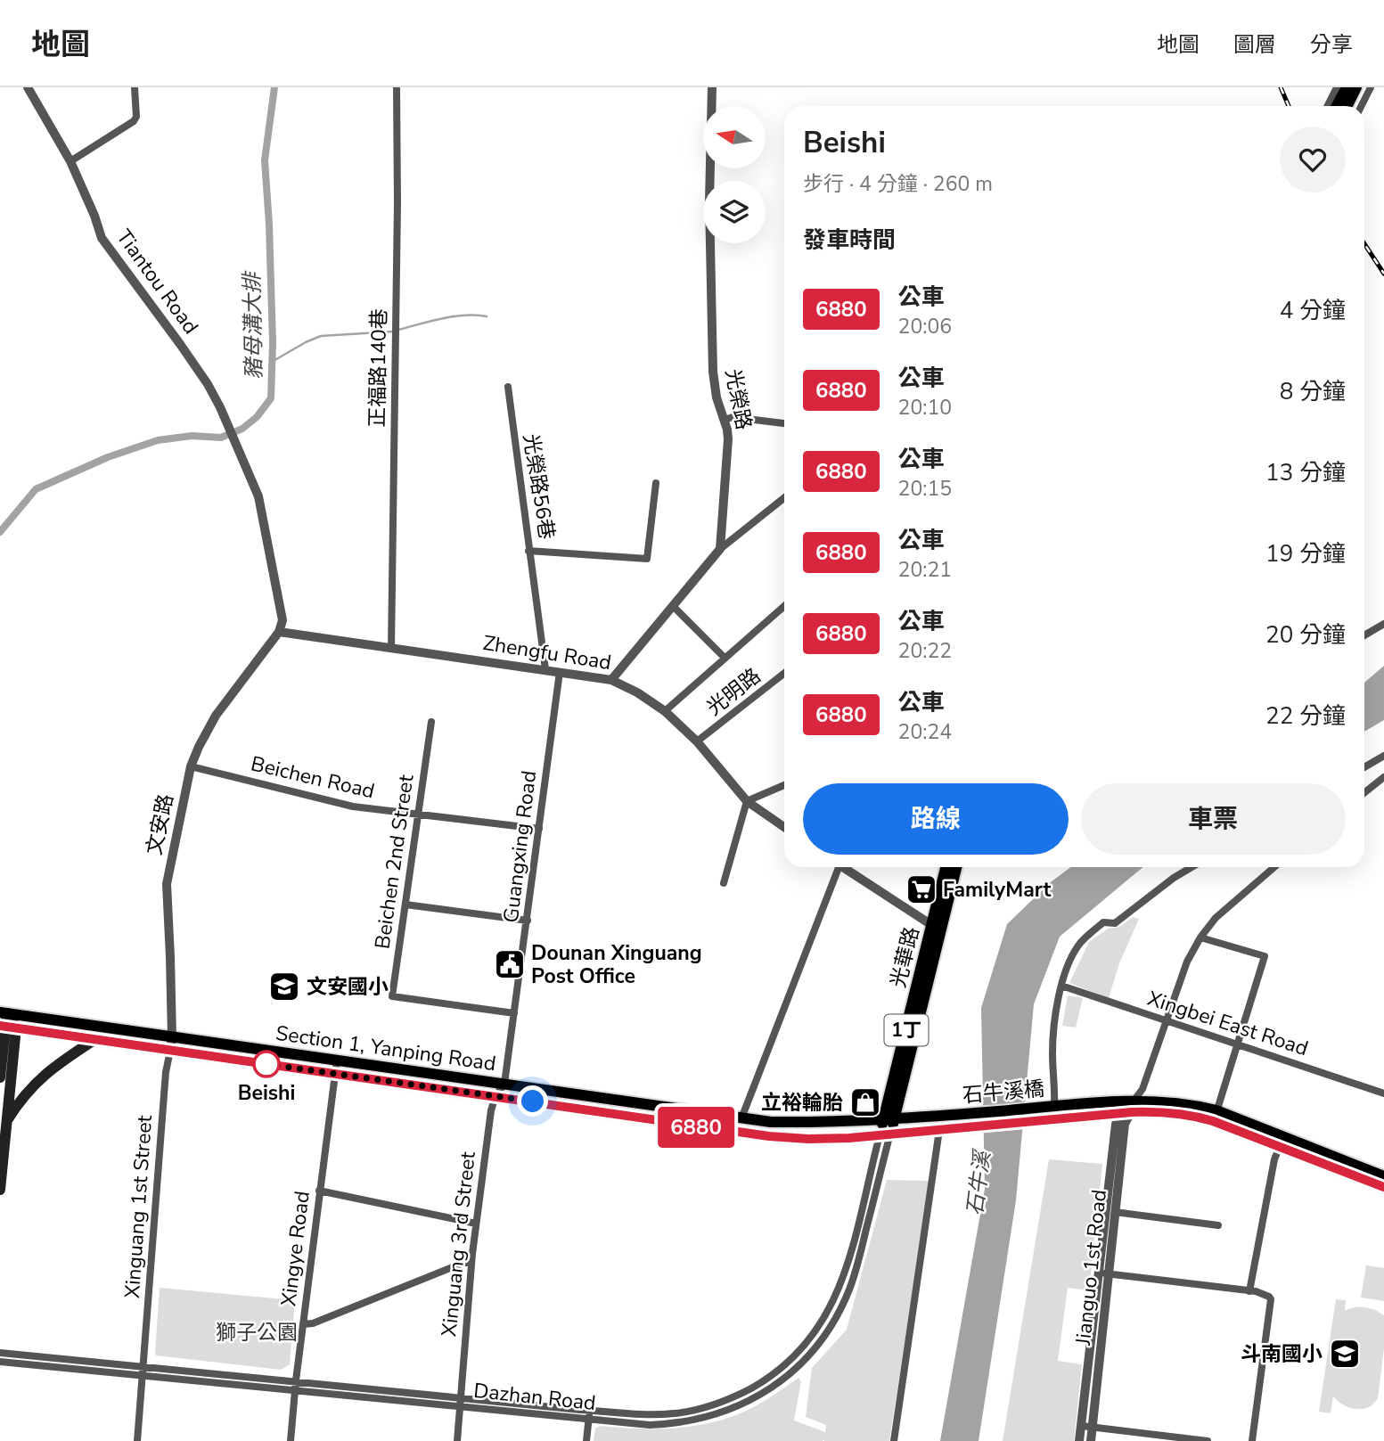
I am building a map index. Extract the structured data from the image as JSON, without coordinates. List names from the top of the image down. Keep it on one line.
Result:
{"streets":{"main road":["光華路","1丁","Section 1, Yanping Road","石牛溪橋"],"street":["Tiantou Road","正福路140巷","光榮路","光榮路56巷","Zhengfu Road","光明路","Beichen Road","文安路","Guangxing Road","Beichen 2nd Street","Xingbei East Road","Xinguang 1st Street","Xinguang 3rd Street","Xingye Road","Jianguo 1st Road","Dazhan Road"]},"crossings":[["Tiantou Road","Zhengfu Road"],["Tiantou Road","文安路"],["正福路140巷","Zhengfu Road"],["Zhengfu Road","光明路"],["Zhengfu Road","文安路"],["Zhengfu Road","Guangxing Road"],["Beichen Road","文安路"],["Beichen Road","Guangxing Road"],["Beichen Road","Beichen 2nd Street"],["文安路","Section 1, Yanping Road"],["文安路","Xinguang 1st Street"],["Guangxing Road","Beichen 2nd Street"],["Guangxing Road","Section 1, Yanping Road"],["Guangxing Road","Xinguang 3rd Street"],["光華路","Section 1, Yanping Road"],["光華路","Dazhan Road"],["Section 1, Yanping Road","石牛溪橋"],["Section 1, Yanping Road","Xinguang 1st Street"],["Section 1, Yanping Road","Xinguang 3rd Street"],["Section 1, Yanping Road","Xingye Road"],["Section 1, Yanping Road","Dazhan Road"],["石牛溪橋","Jianguo 1st Road"],["Xinguang 1st Street","Dazhan Road"],["Xinguang 3rd Street","Dazhan Road"],["Xingye Road","Dazhan Road"]],"water":["豬母溝大排","石牛溪"],"parks":["獅子公園"],"places":{"supermarket":["FamilyMart"],"public building":["Dounan Xinguang Post Office"],"school or university":["文安國小","斗南國小"],"other":["Beishi"],"shop":["立裕輪胎"]},"lines":["bus line 6880"],"north":"left","page":{"header":"地圖","nav":["地圖","圖層","分享"],"on_map":"6880","heading":[["Beishi","步行 · 4 分鐘 · 260 m"],"發車時間"],"list":[{"mark":"6880","name":"公車","note":"20:06","value":"4 分鐘"},{"mark":"6880","name":"公車","note":"20:10","value":"8 分鐘"},{"mark":"6880","name":"公車","note":"20:15","value":"13 分鐘"},{"mark":"6880","name":"公車","note":"20:21","value":"19 分鐘"},{"mark":"6880","name":"公車","note":"20:22","value":"20 分鐘"},{"mark":"6880","name":"公車","note":"20:24","value":"22 分鐘"}],"buttons":["路線","車票"]}}
